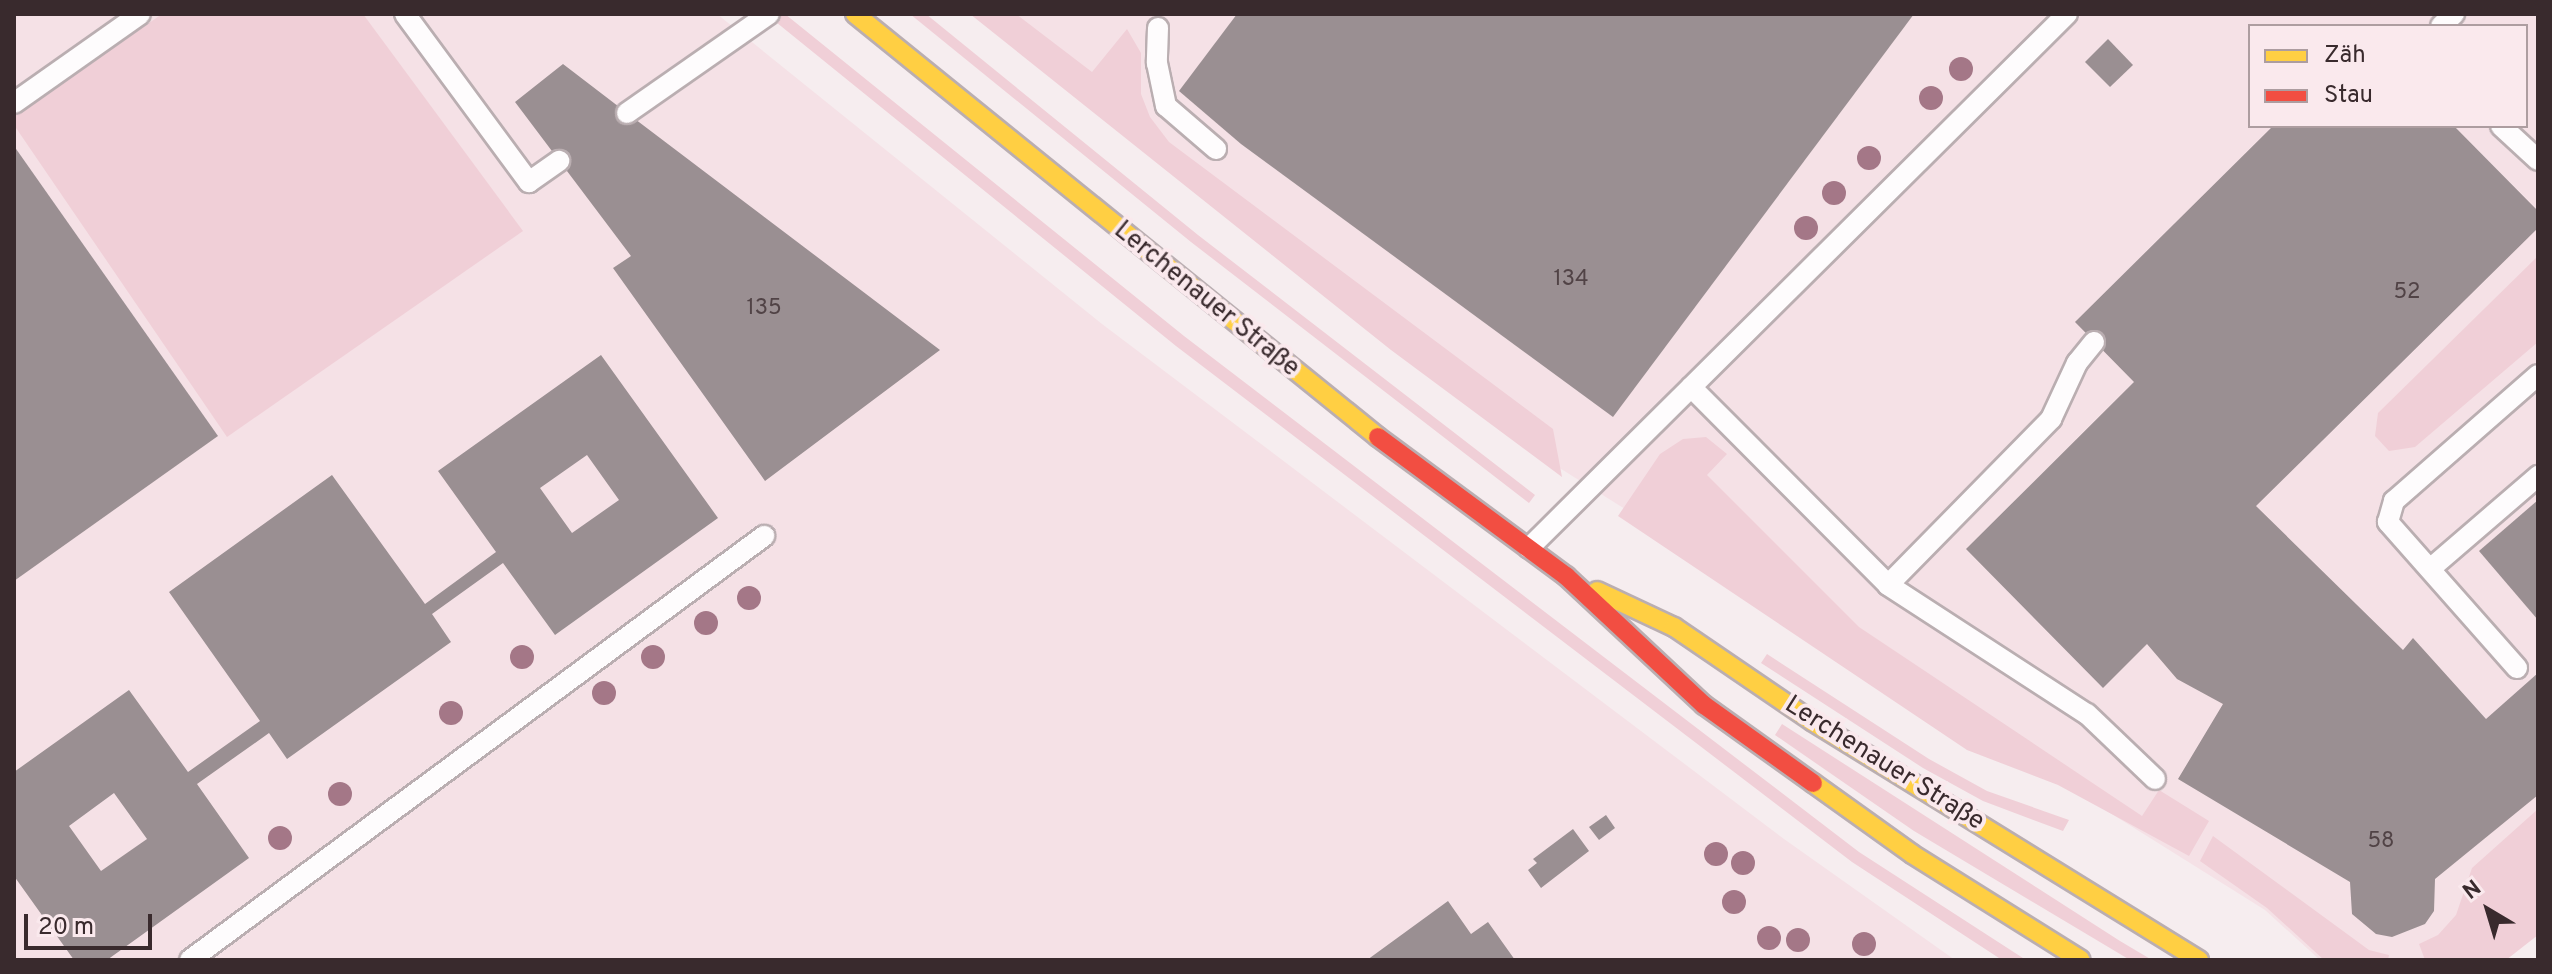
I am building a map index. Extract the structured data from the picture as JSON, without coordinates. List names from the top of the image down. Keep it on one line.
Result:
{"streets":{"main road":["Lerchenauer Straße"]},"house_numbers":["134","52","135","58"],"legend":["Zäh","Stau"],"scale_bar":"20 m","north":"top left"}
